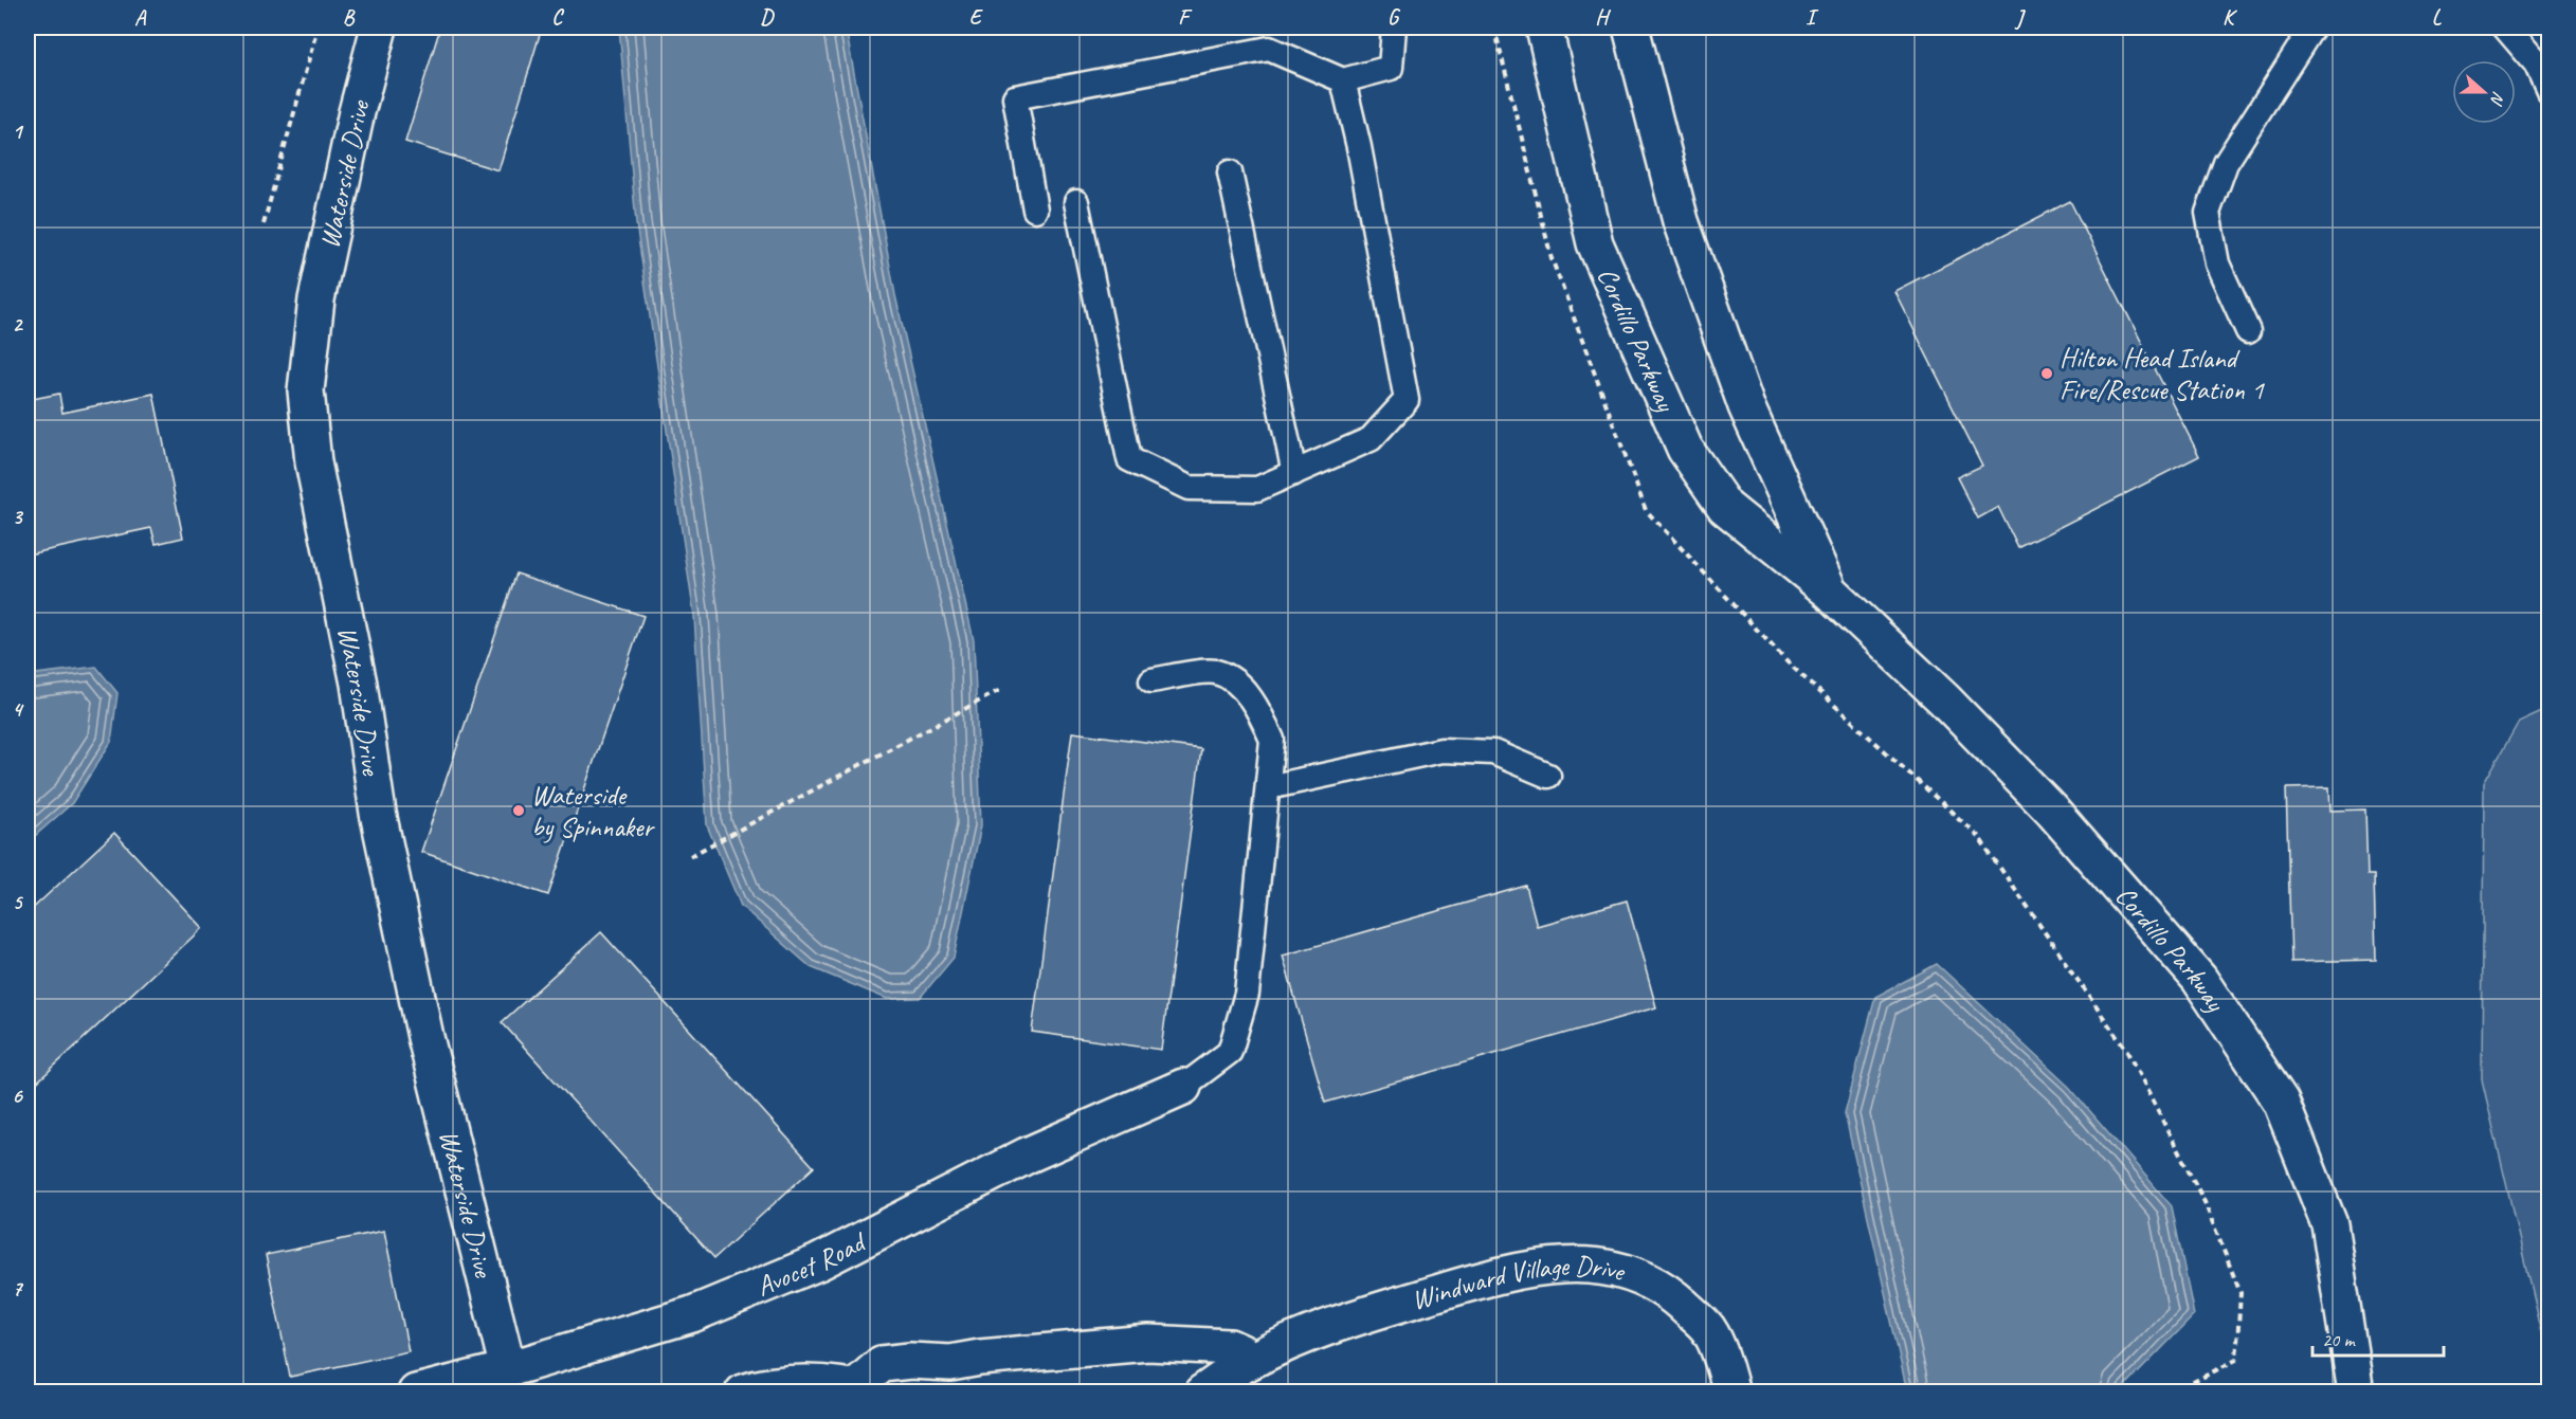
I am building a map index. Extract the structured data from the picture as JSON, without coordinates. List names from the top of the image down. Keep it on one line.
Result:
{"streets":{"street":["Waterside Drive","Cordillo Parkway","Avocet Road","Windward Village Drive"]},"crossings":[["Waterside Drive","Avocet Road"]],"places":["Hilton Head Island Fire/Rescue Station 1","Waterside by Spinnaker"],"scale_bar":"20 m","north":"right","grid":{"columns":["A","B","C","D","E","F","G","H","I","J","K","L"],"rows":["1","2","3","4","5","6","7"]}}
